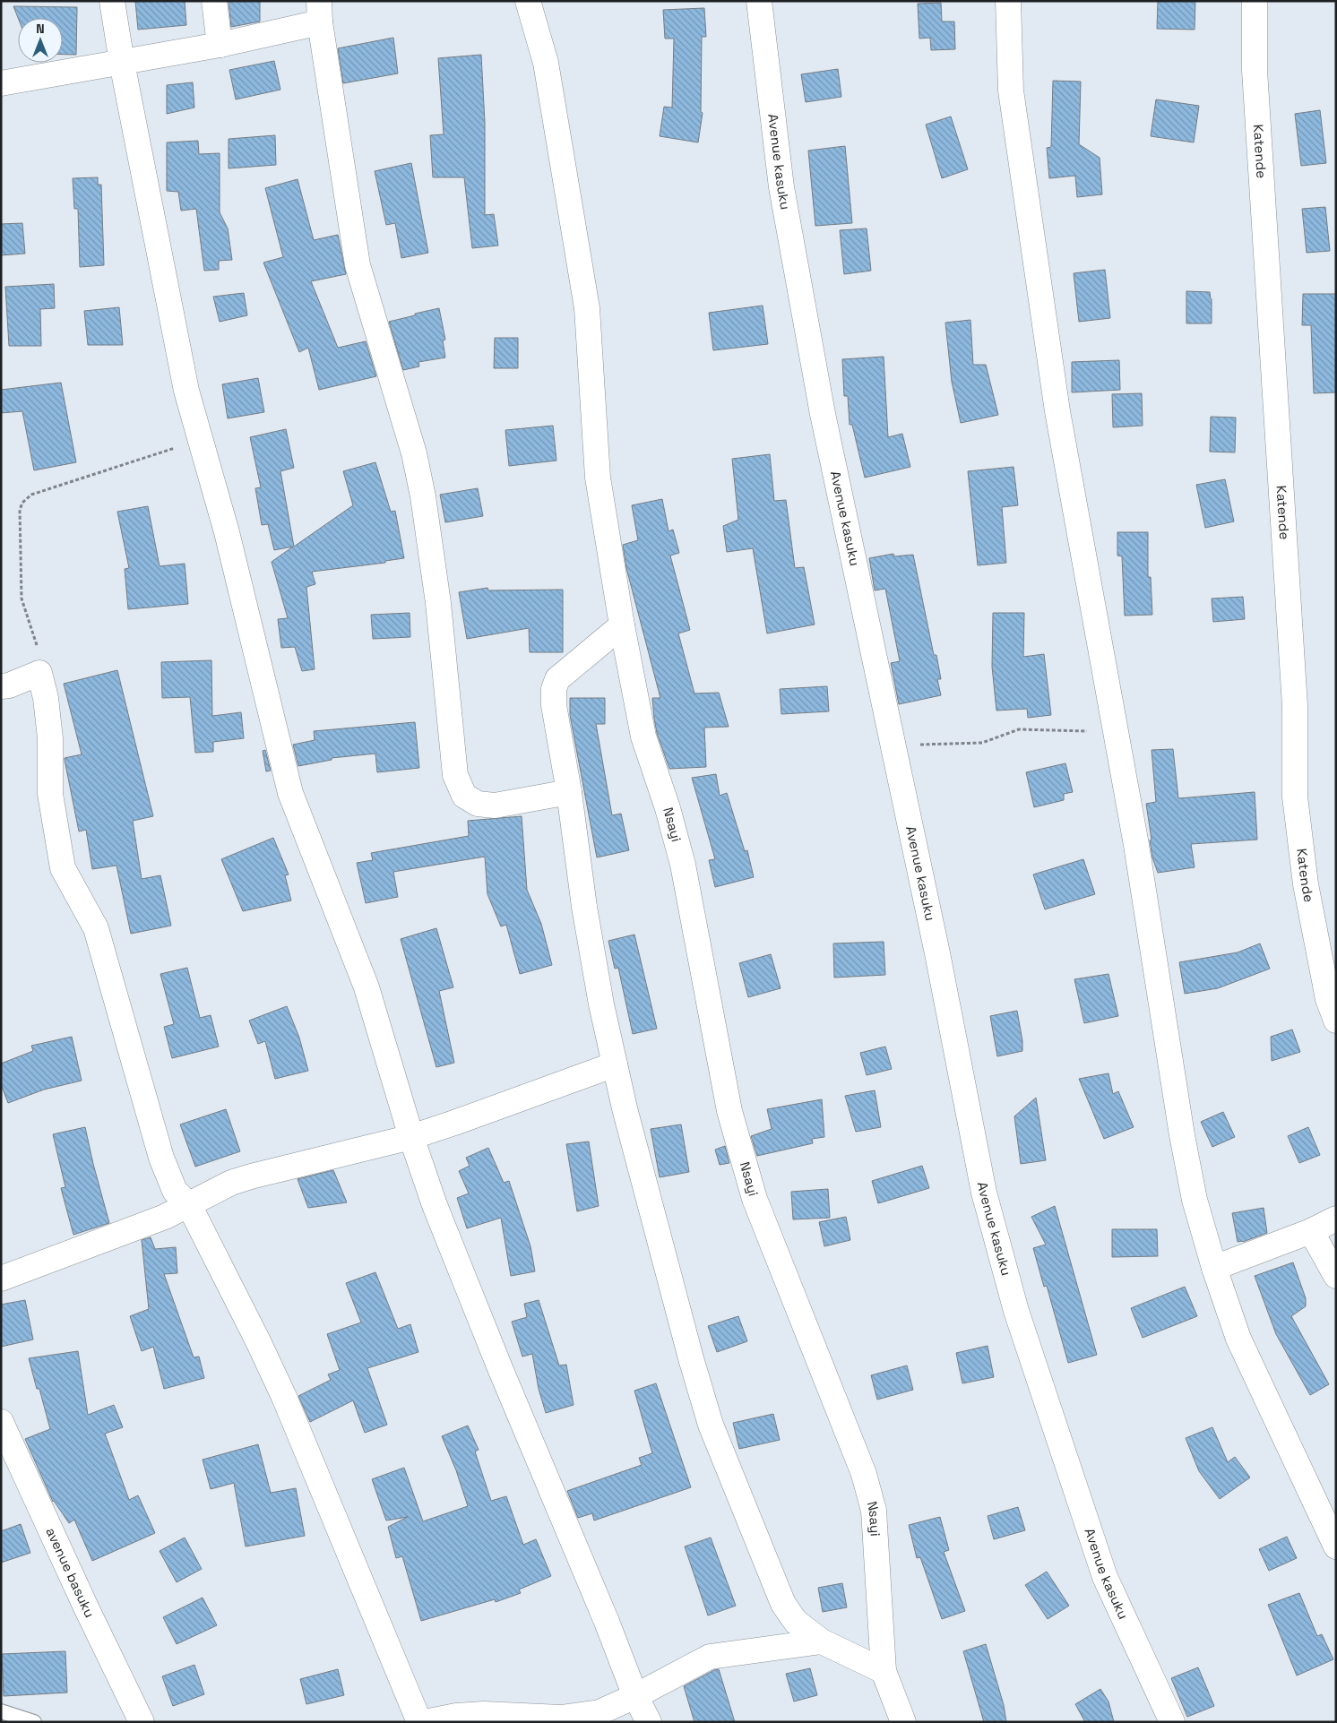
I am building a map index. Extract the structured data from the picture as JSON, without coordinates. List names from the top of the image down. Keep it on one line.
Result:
{"streets":{"street":["Katende","Avenue kasuku","Nsayi","avenue basuku"]},"north":"top"}
